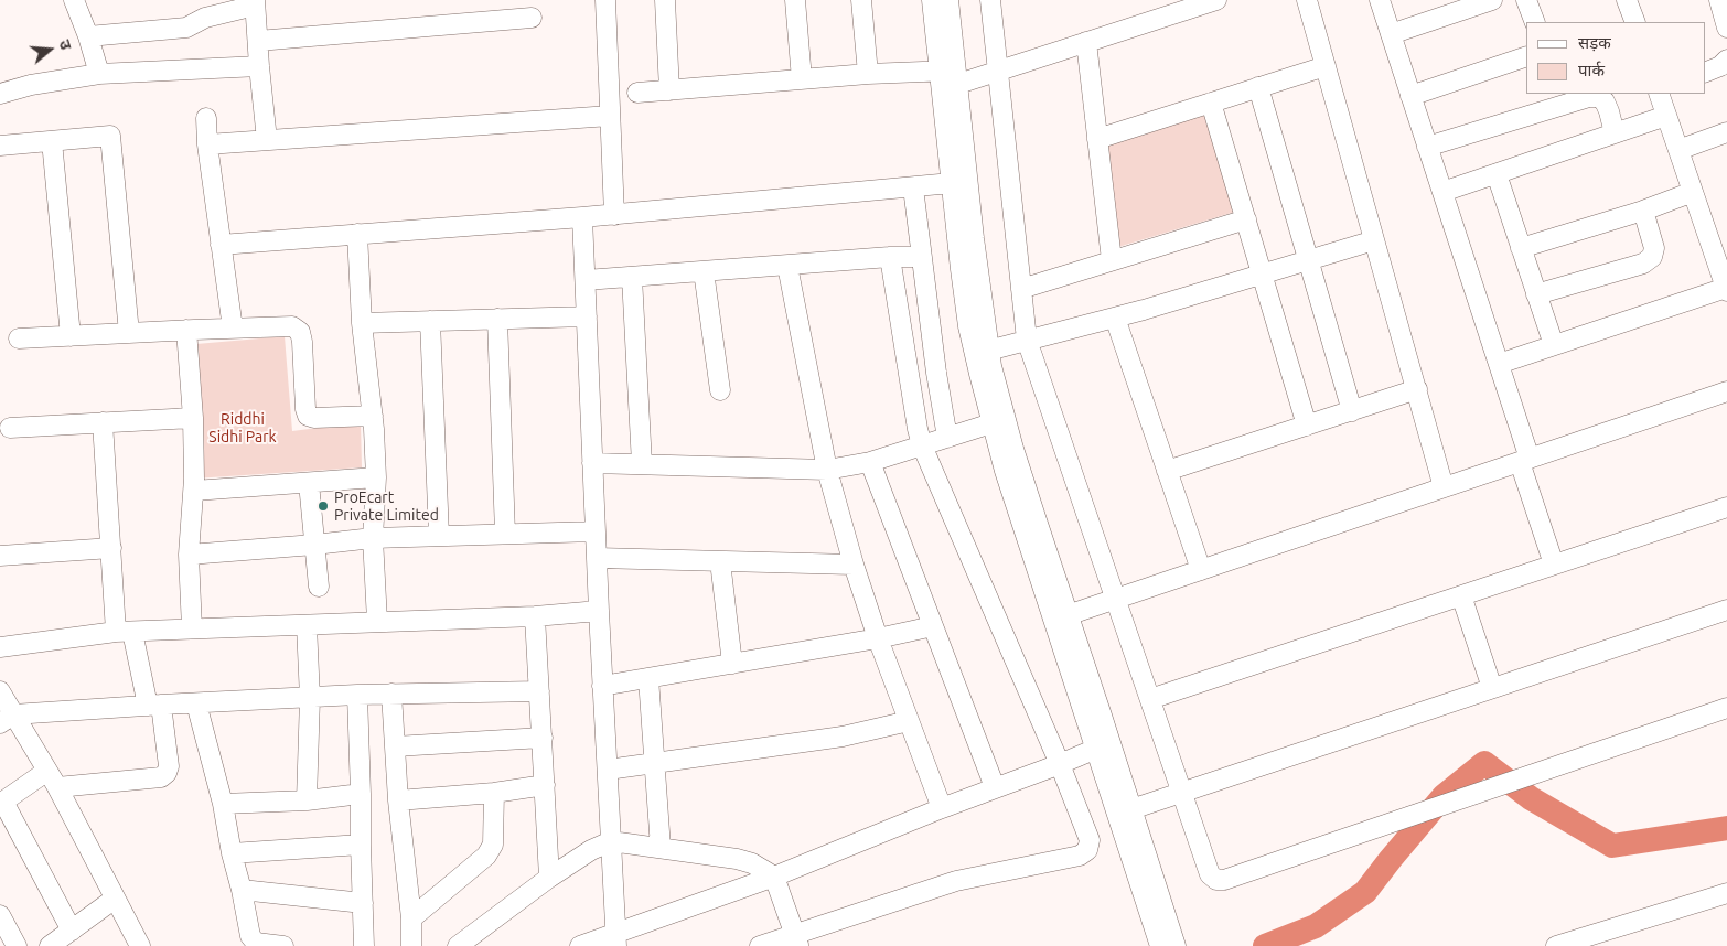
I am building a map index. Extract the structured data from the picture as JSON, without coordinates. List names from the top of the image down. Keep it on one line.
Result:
{"parks":["Riddhi Sidhi Park"],"places":["ProEcart Private Limited"],"legend":["सड़क","पार्क"],"north":"right"}
